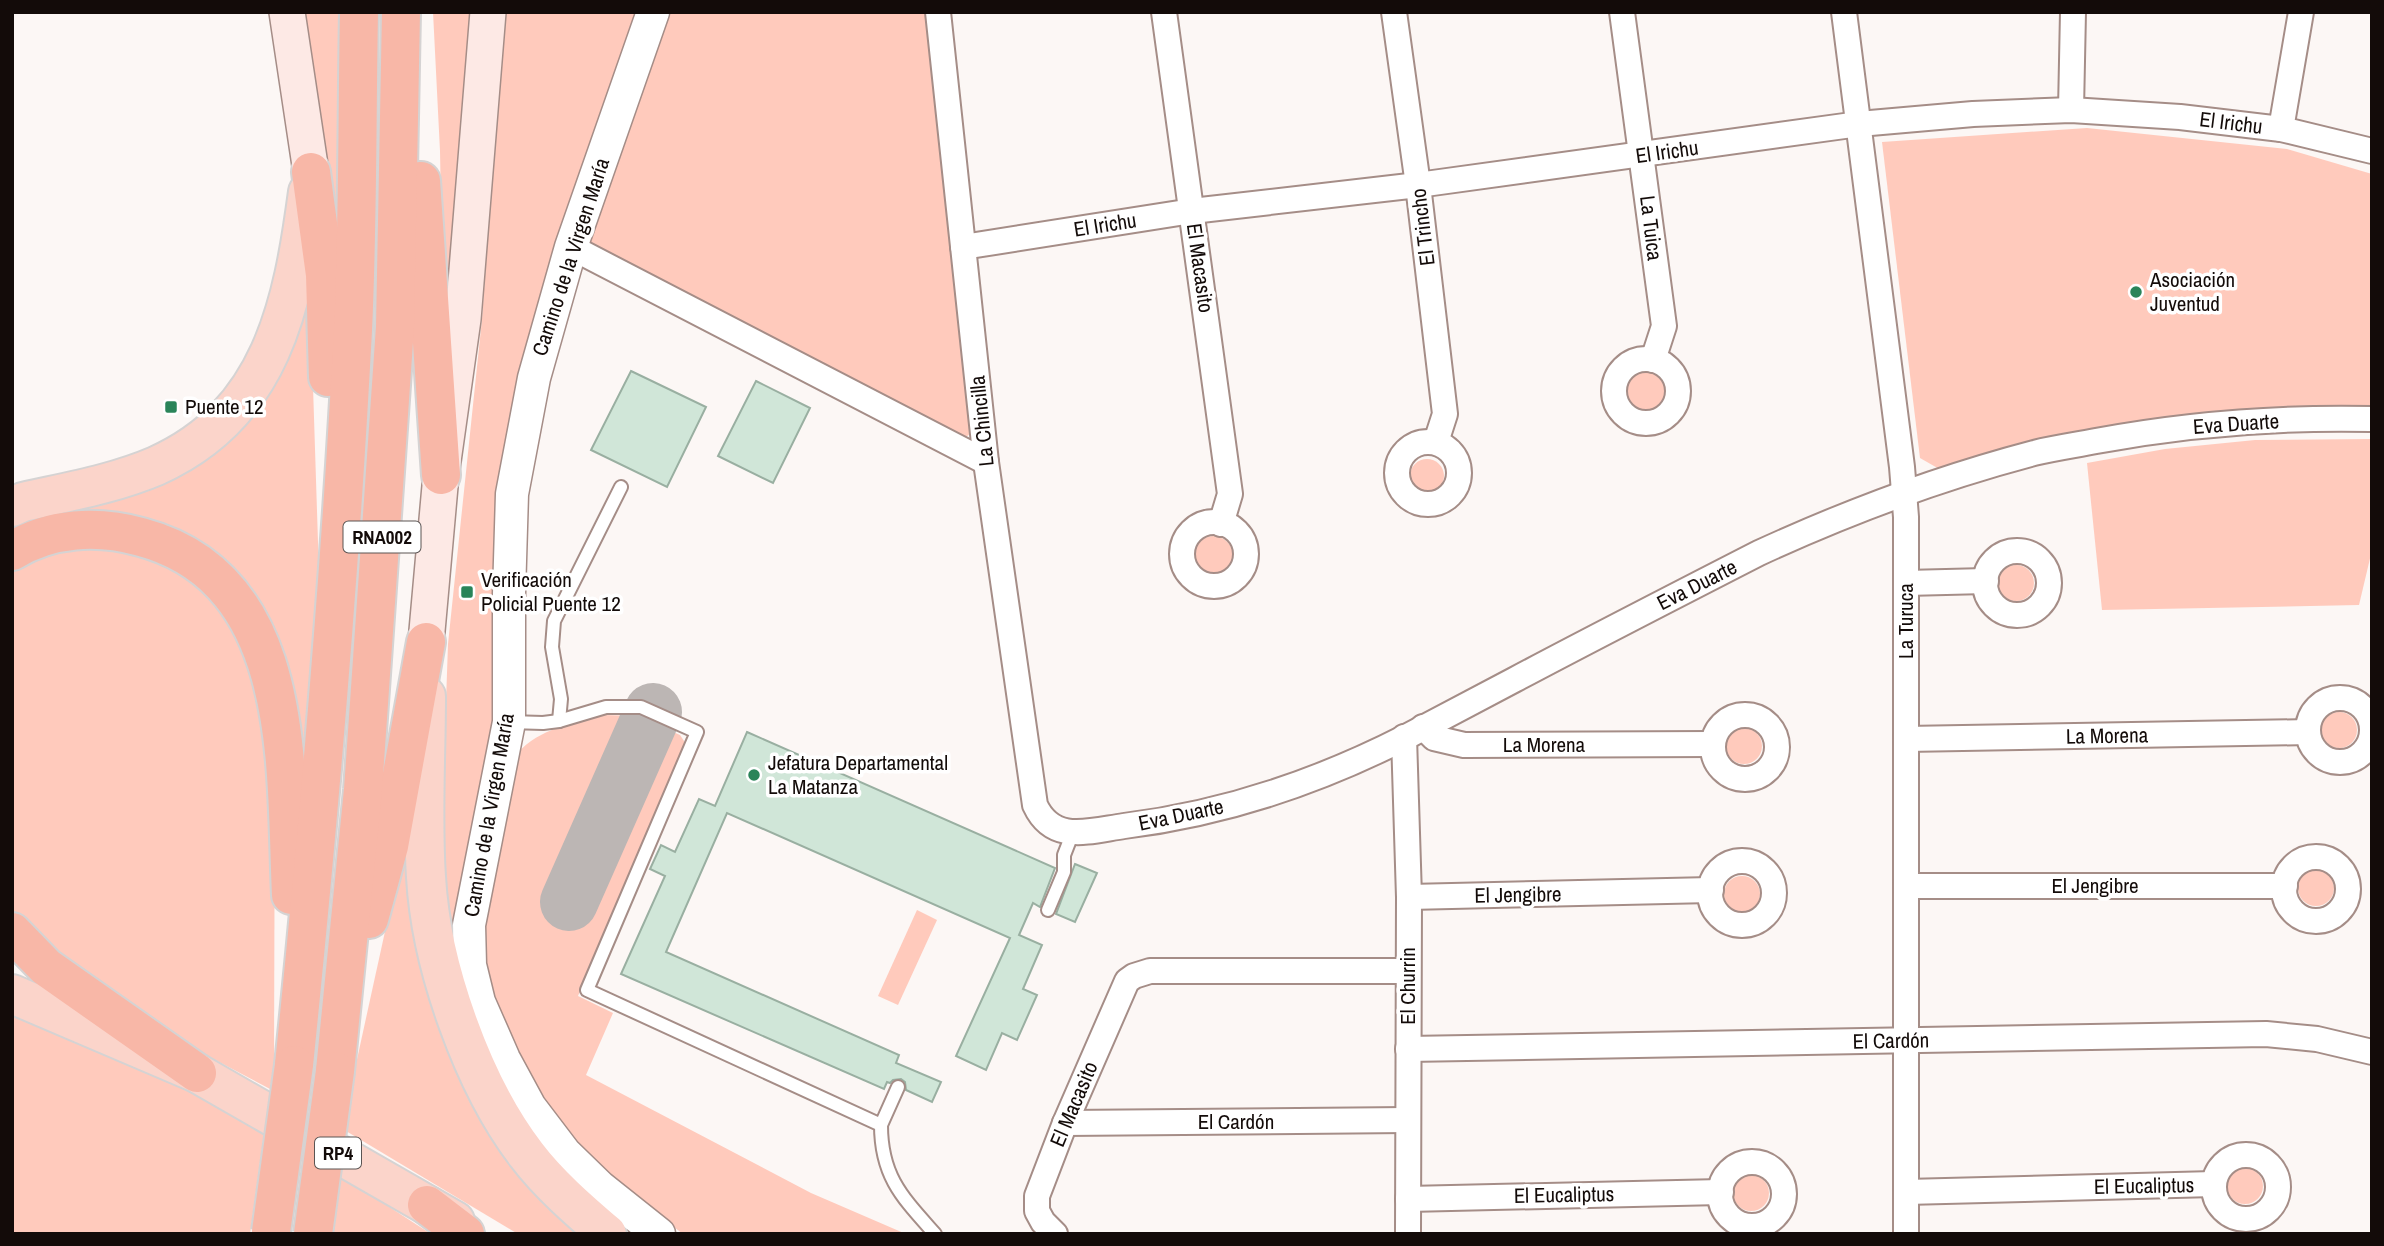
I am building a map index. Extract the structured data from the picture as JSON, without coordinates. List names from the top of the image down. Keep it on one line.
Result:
{"streets":{"highway":["RNA002"],"main road":["RP4"],"street":["El Irichu","El Trincho","La Tuica","Camino de la Virgen María","El Macasito","La Chincilla","Eva Duarte","La Turuca","La Morena","El Jengibre","El Churrin","El Cardón","El Eucaliptus"]},"crossings":[["El Irichu","El Trincho"],["El Irichu","La Tuica"],["El Irichu","El Macasito"],["El Irichu","La Chincilla"],["El Irichu","La Turuca"],["El Macasito","El Churrin"],["El Macasito","El Cardón"],["La Chincilla","Eva Duarte"],["Eva Duarte","La Turuca"],["Eva Duarte","La Morena"],["Eva Duarte","El Churrin"],["La Turuca","La Morena"],["La Turuca","El Jengibre"],["La Turuca","El Cardón"],["La Turuca","El Eucaliptus"],["La Morena","El Churrin"],["El Jengibre","El Churrin"],["El Churrin","El Cardón"],["El Churrin","El Eucaliptus"]],"places":{"other":["Asociación Juventud","Jefatura Departamental La Matanza"],"transit":["Puente 12","Verificación Policial Puente 12"]}}
